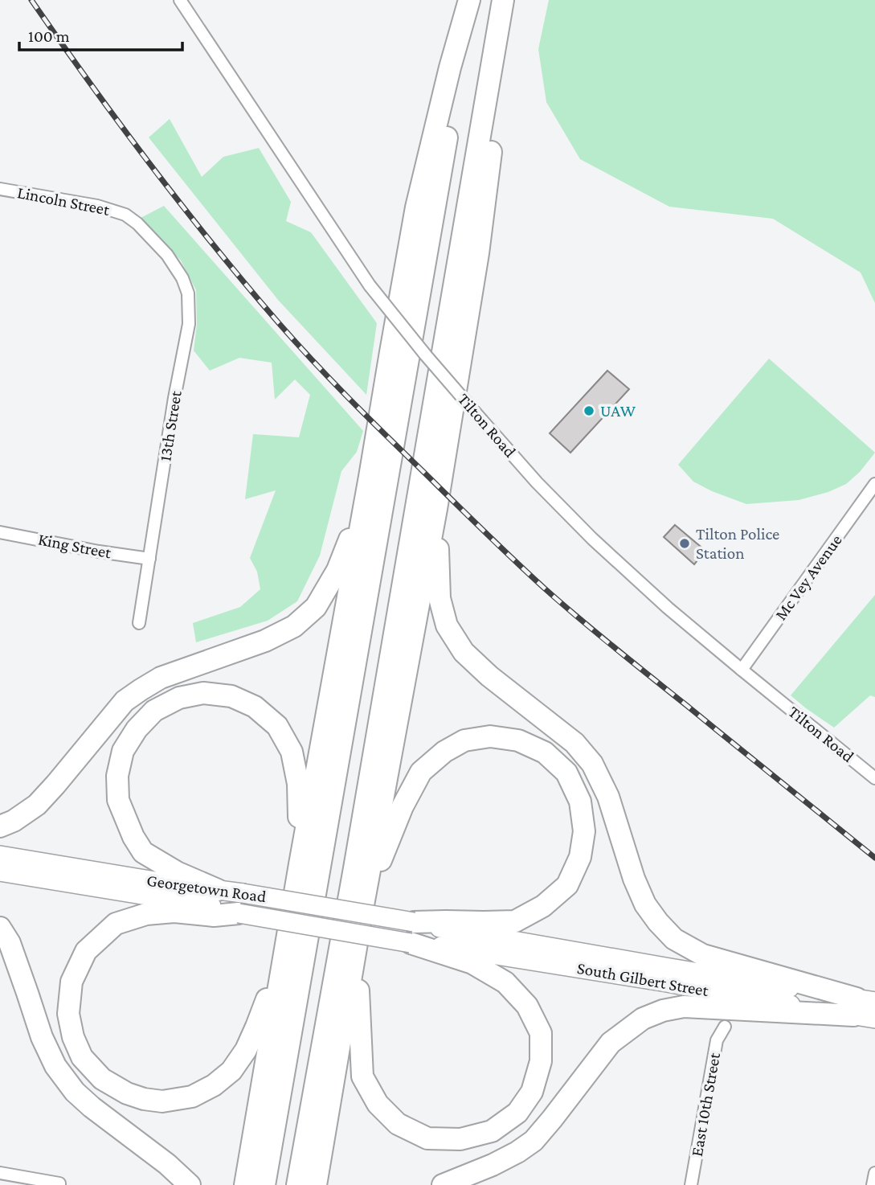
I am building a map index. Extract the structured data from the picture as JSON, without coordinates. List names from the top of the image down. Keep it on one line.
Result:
{"streets":{"main road":["Georgetown Road","South Gilbert Street"],"street":["Lincoln Street","Tilton Road","13th Street","King Street","Mc Vey Avenue","East 10th Street"]},"crossings":[["Lincoln Street","13th Street"],["Tilton Road","Mc Vey Avenue"],["13th Street","King Street"],["Georgetown Road","South Gilbert Street"]],"places":["UAW","Tilton Police Station"],"scale_bar":"100 m"}
